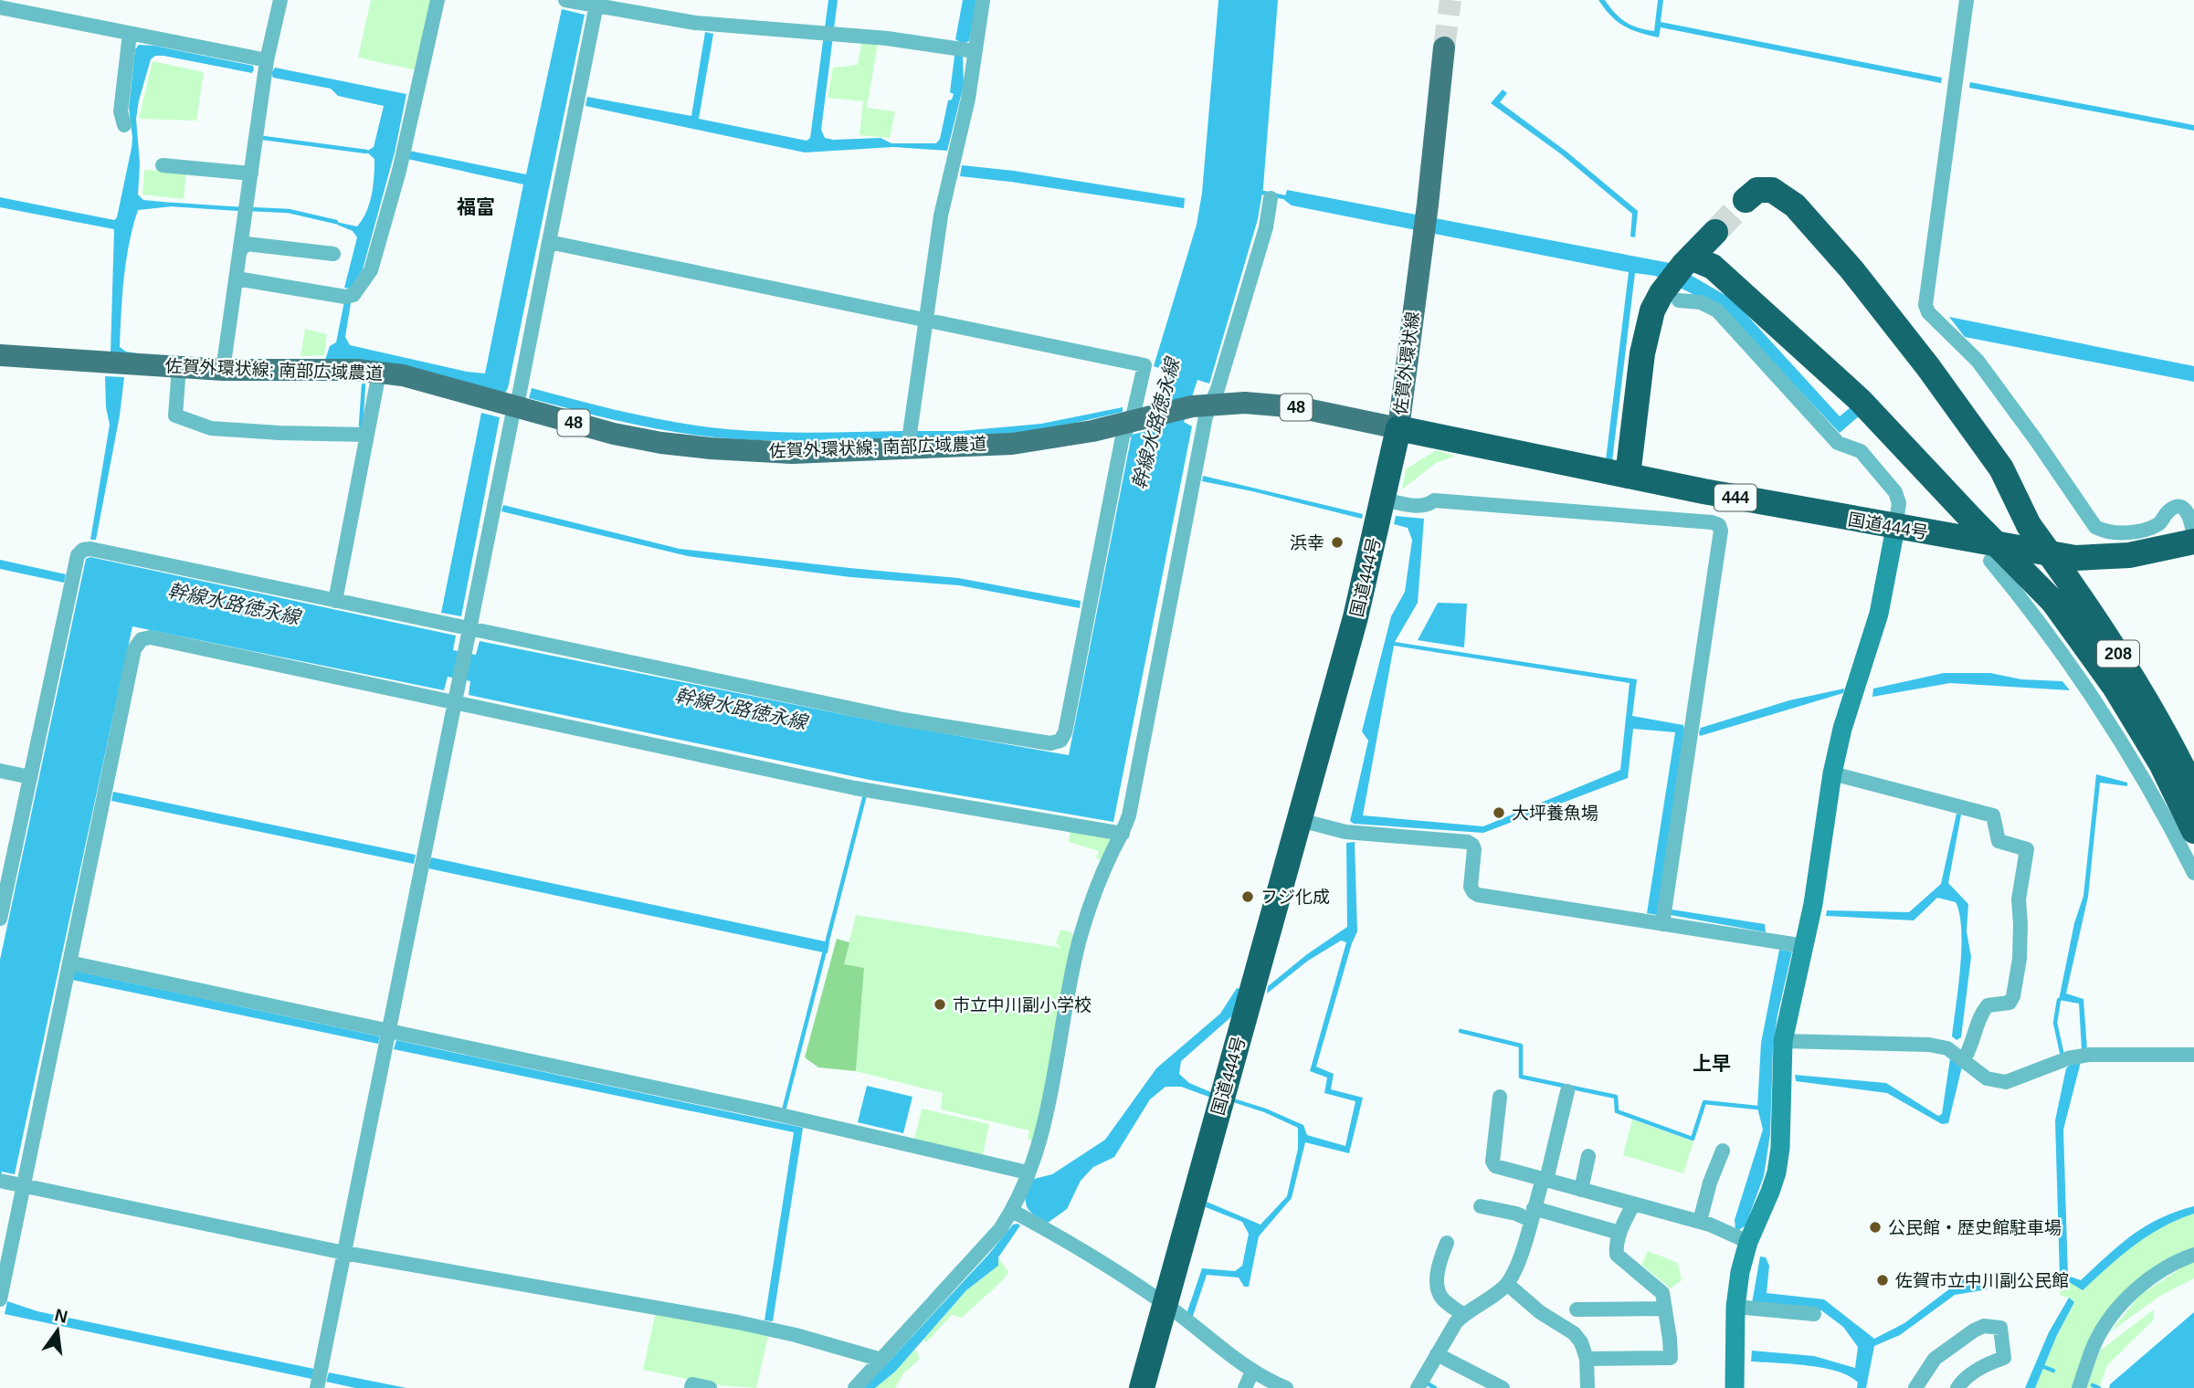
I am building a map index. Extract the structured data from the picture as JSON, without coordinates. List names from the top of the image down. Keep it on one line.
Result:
{"streets":{"highway":["444","国道444号","208"],"main road":["佐賀外環状線","佐賀外環状線; 南部広域農道","48"]},"crossings":[["佐賀外環状線","佐賀外環状線; 南部広域農道"],["佐賀外環状線","国道444号"]],"districts":["福富","上早"],"water":["幹線水路徳永線"],"places":["浜幸","大坪養魚場","フジ化成","市立中川副小学校","公民館・歴史館駐車場","佐賀市立中川副公民館"],"north":"top"}
